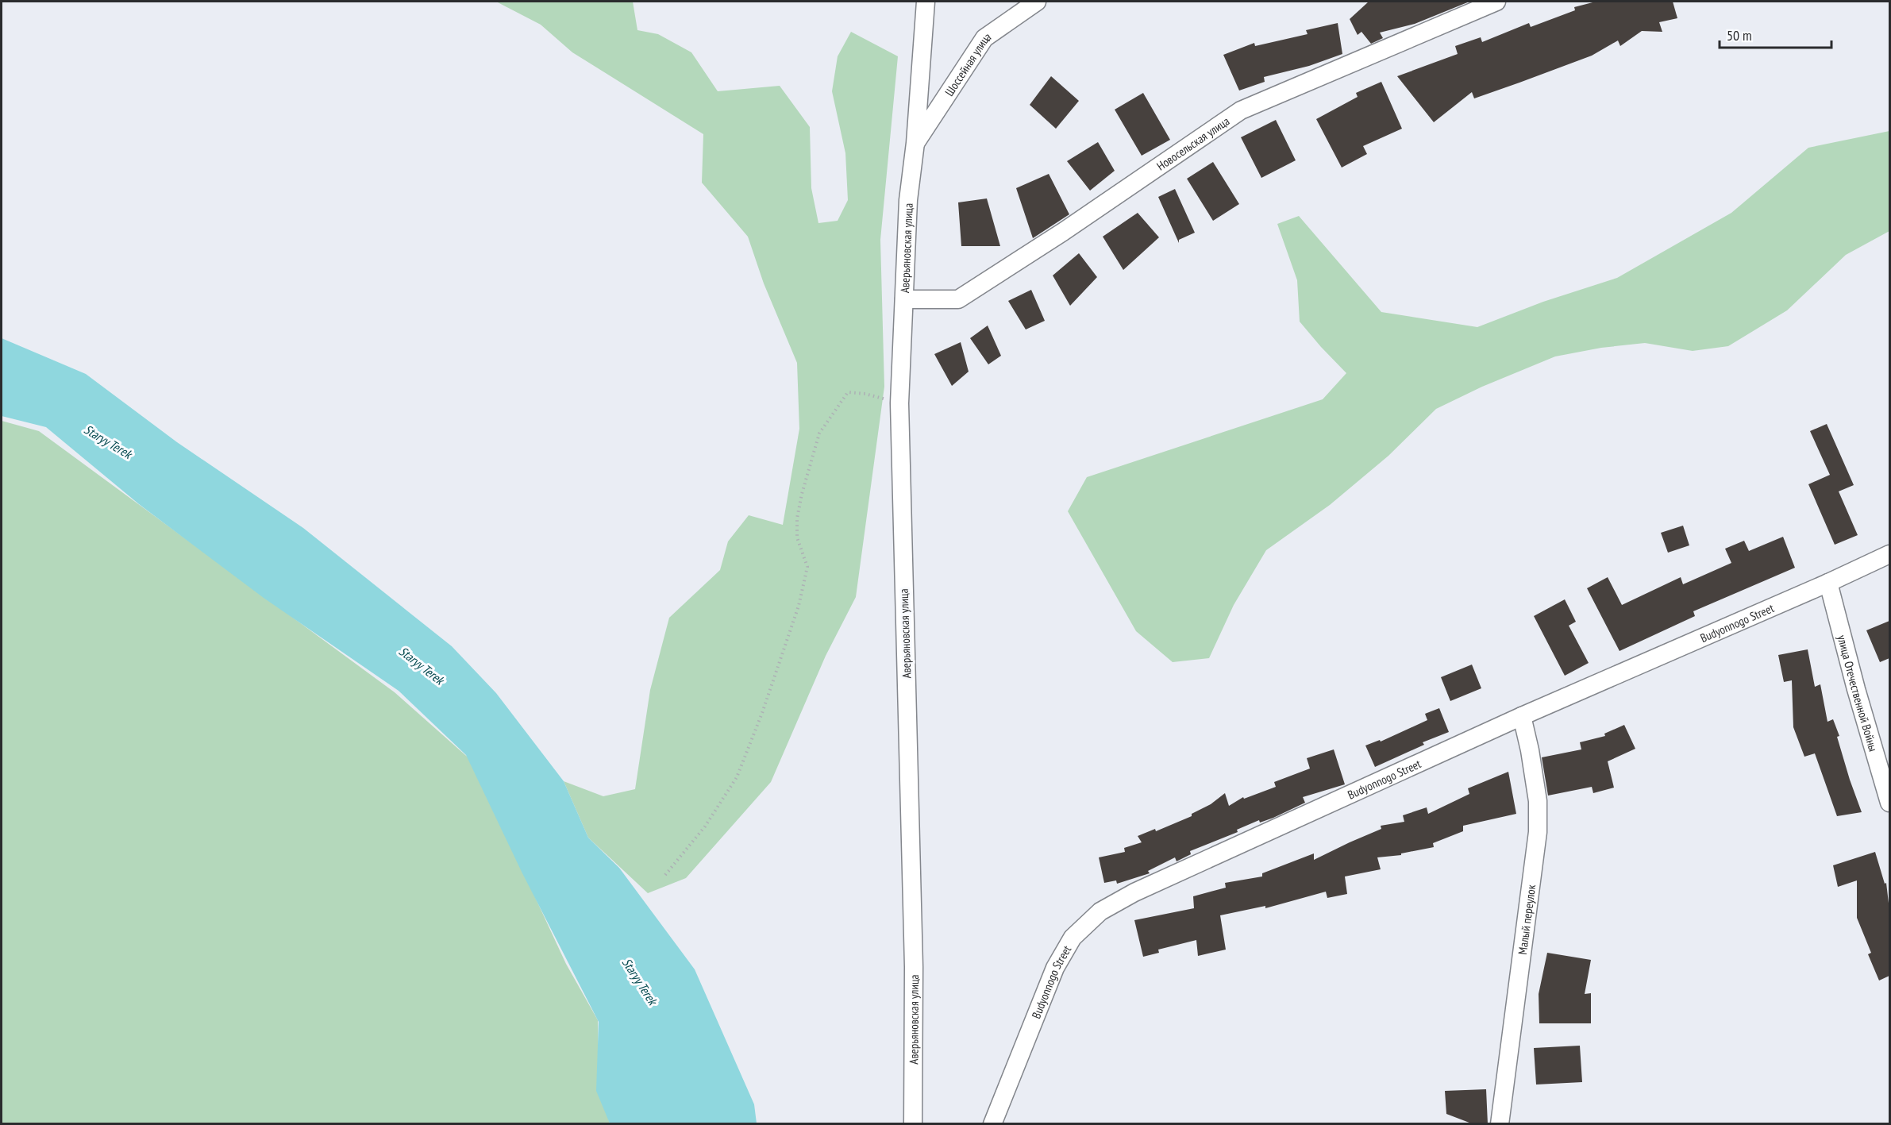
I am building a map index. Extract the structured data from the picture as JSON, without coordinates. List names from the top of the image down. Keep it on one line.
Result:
{"streets":{"street":["Шоссейная улица","Новосельская улица","Аверьяновская улица","Budyonnogo Street","улица Отечественной Войны","Малый переулок"]},"crossings":[["Шоссейная улица","Аверьяновская улица"],["Новосельская улица","Аверьяновская улица"],["Budyonnogo Street","улица Отечественной Войны"],["Budyonnogo Street","Малый переулок"]],"water":["Staryy Terek"],"scale_bar":"50 m"}
